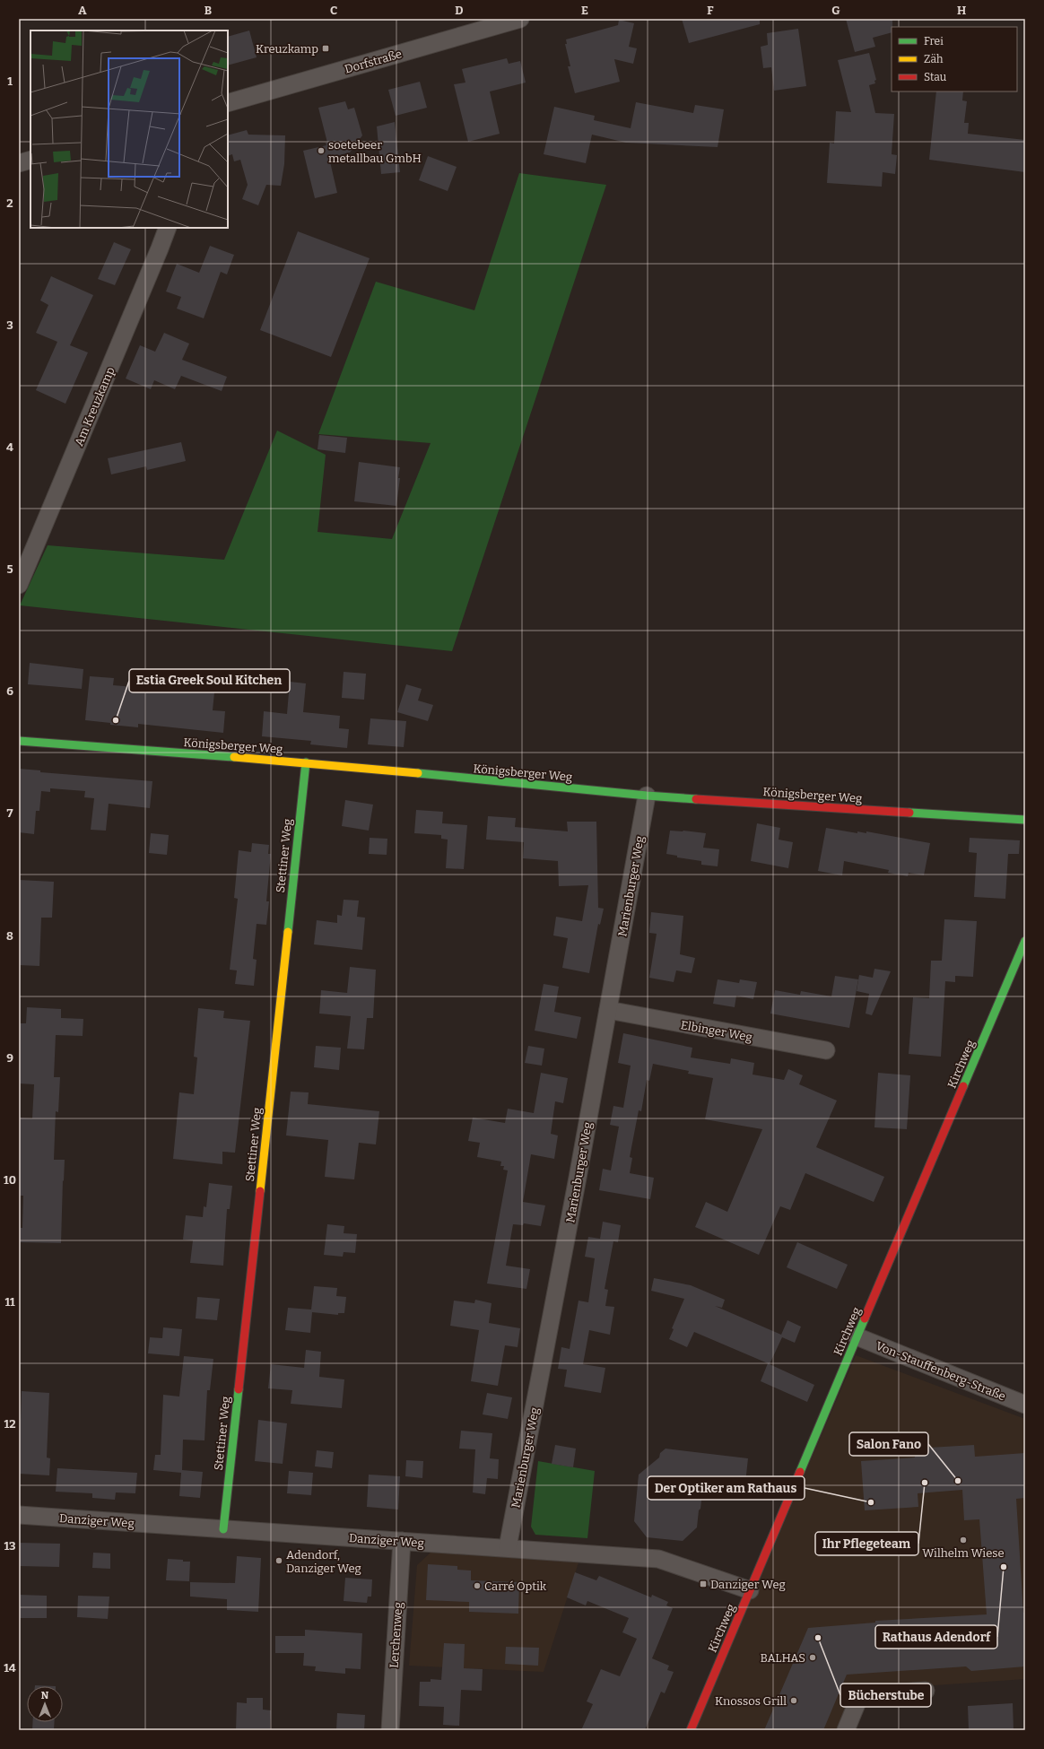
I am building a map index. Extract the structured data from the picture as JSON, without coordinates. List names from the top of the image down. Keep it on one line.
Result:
{"streets":{"street":["Dorfstraße","Am Kreuzkamp","Königsberger Weg","Stettiner Weg","Marienburger Weg","Elbinger Weg","Kirchweg","Von-Stauffenberg-Straße","Danziger Weg","Lerchenweg"]},"crossings":[["Königsberger Weg","Stettiner Weg"],["Königsberger Weg","Marienburger Weg"],["Stettiner Weg","Danziger Weg"],["Marienburger Weg","Elbinger Weg"],["Marienburger Weg","Danziger Weg"],["Kirchweg","Von-Stauffenberg-Straße"],["Kirchweg","Danziger Weg"],["Danziger Weg","Lerchenweg"]],"places":{"transit":["Kreuzkamp","Danziger Weg"],"other":["soetebeer metallbau GmbH","Estia Greek Soul Kitchen","Salon Fano","Ihr Pflegeteam","Der Optiker am Rathaus","Wilhelm Wiese","Adendorf, Danziger Weg","Rathaus Adendorf","Carré Optik","Bücherstube","BALHAS","Knossos Grill"]},"legend":["Frei","Zäh","Stau"],"north":"top","grid":{"columns":["A","B","C","D","E","F","G","H"],"rows":["1","2","3","4","5","6","7","8","9","10","11","12","13","14"]}}
